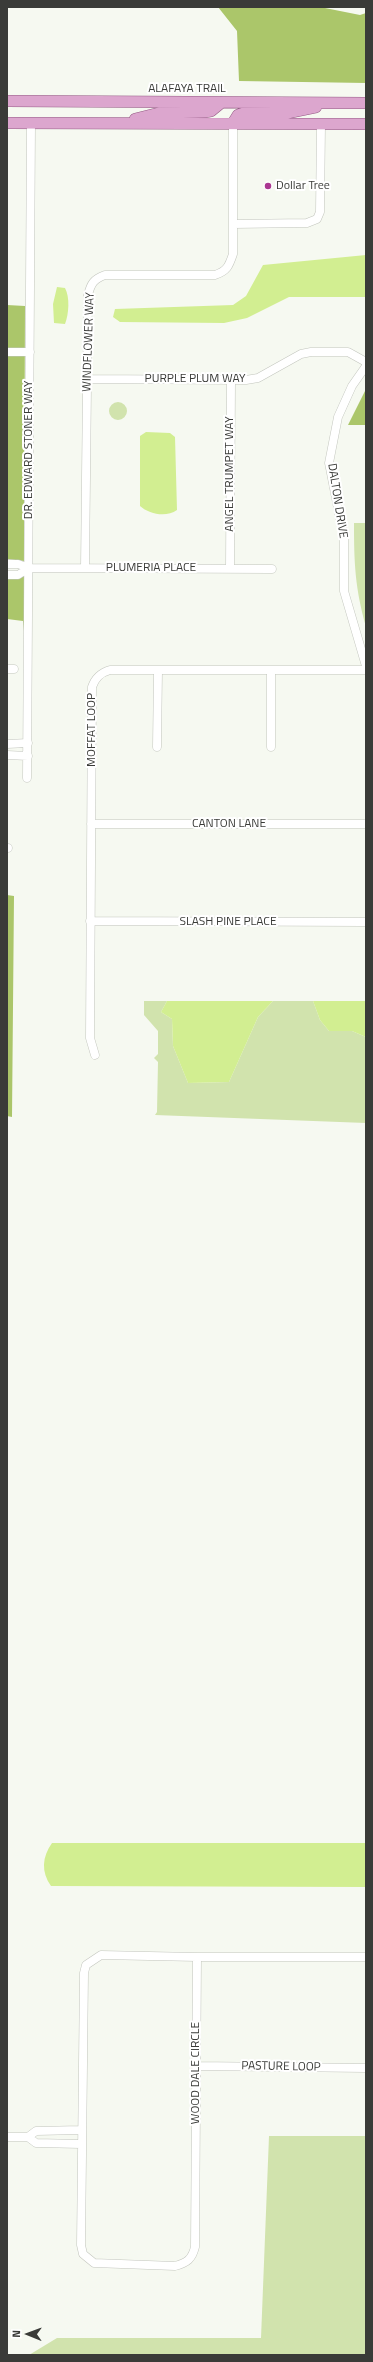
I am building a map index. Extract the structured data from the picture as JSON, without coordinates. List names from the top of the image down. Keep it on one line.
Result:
{"streets":{"main road":["ALAFAYA TRAIL"],"street":["WINDFLOWER WAY","PURPLE PLUM WAY","DR. EDWARD STONER WAY","ANGEL TRUMPET WAY","DALTON DRIVE","PLUMERIA PLACE","MOFFAT LOOP","CANTON LANE","SLASH PINE PLACE","PASTURE LOOP","WOOD DALE CIRCLE"]},"crossings":[["WINDFLOWER WAY","PURPLE PLUM WAY"],["WINDFLOWER WAY","PLUMERIA PLACE"],["PURPLE PLUM WAY","ANGEL TRUMPET WAY"],["DR. EDWARD STONER WAY","PLUMERIA PLACE"],["ANGEL TRUMPET WAY","PLUMERIA PLACE"],["MOFFAT LOOP","CANTON LANE"],["MOFFAT LOOP","SLASH PINE PLACE"],["PASTURE LOOP","WOOD DALE CIRCLE"]],"places":["Dollar Tree"],"north":"left"}
